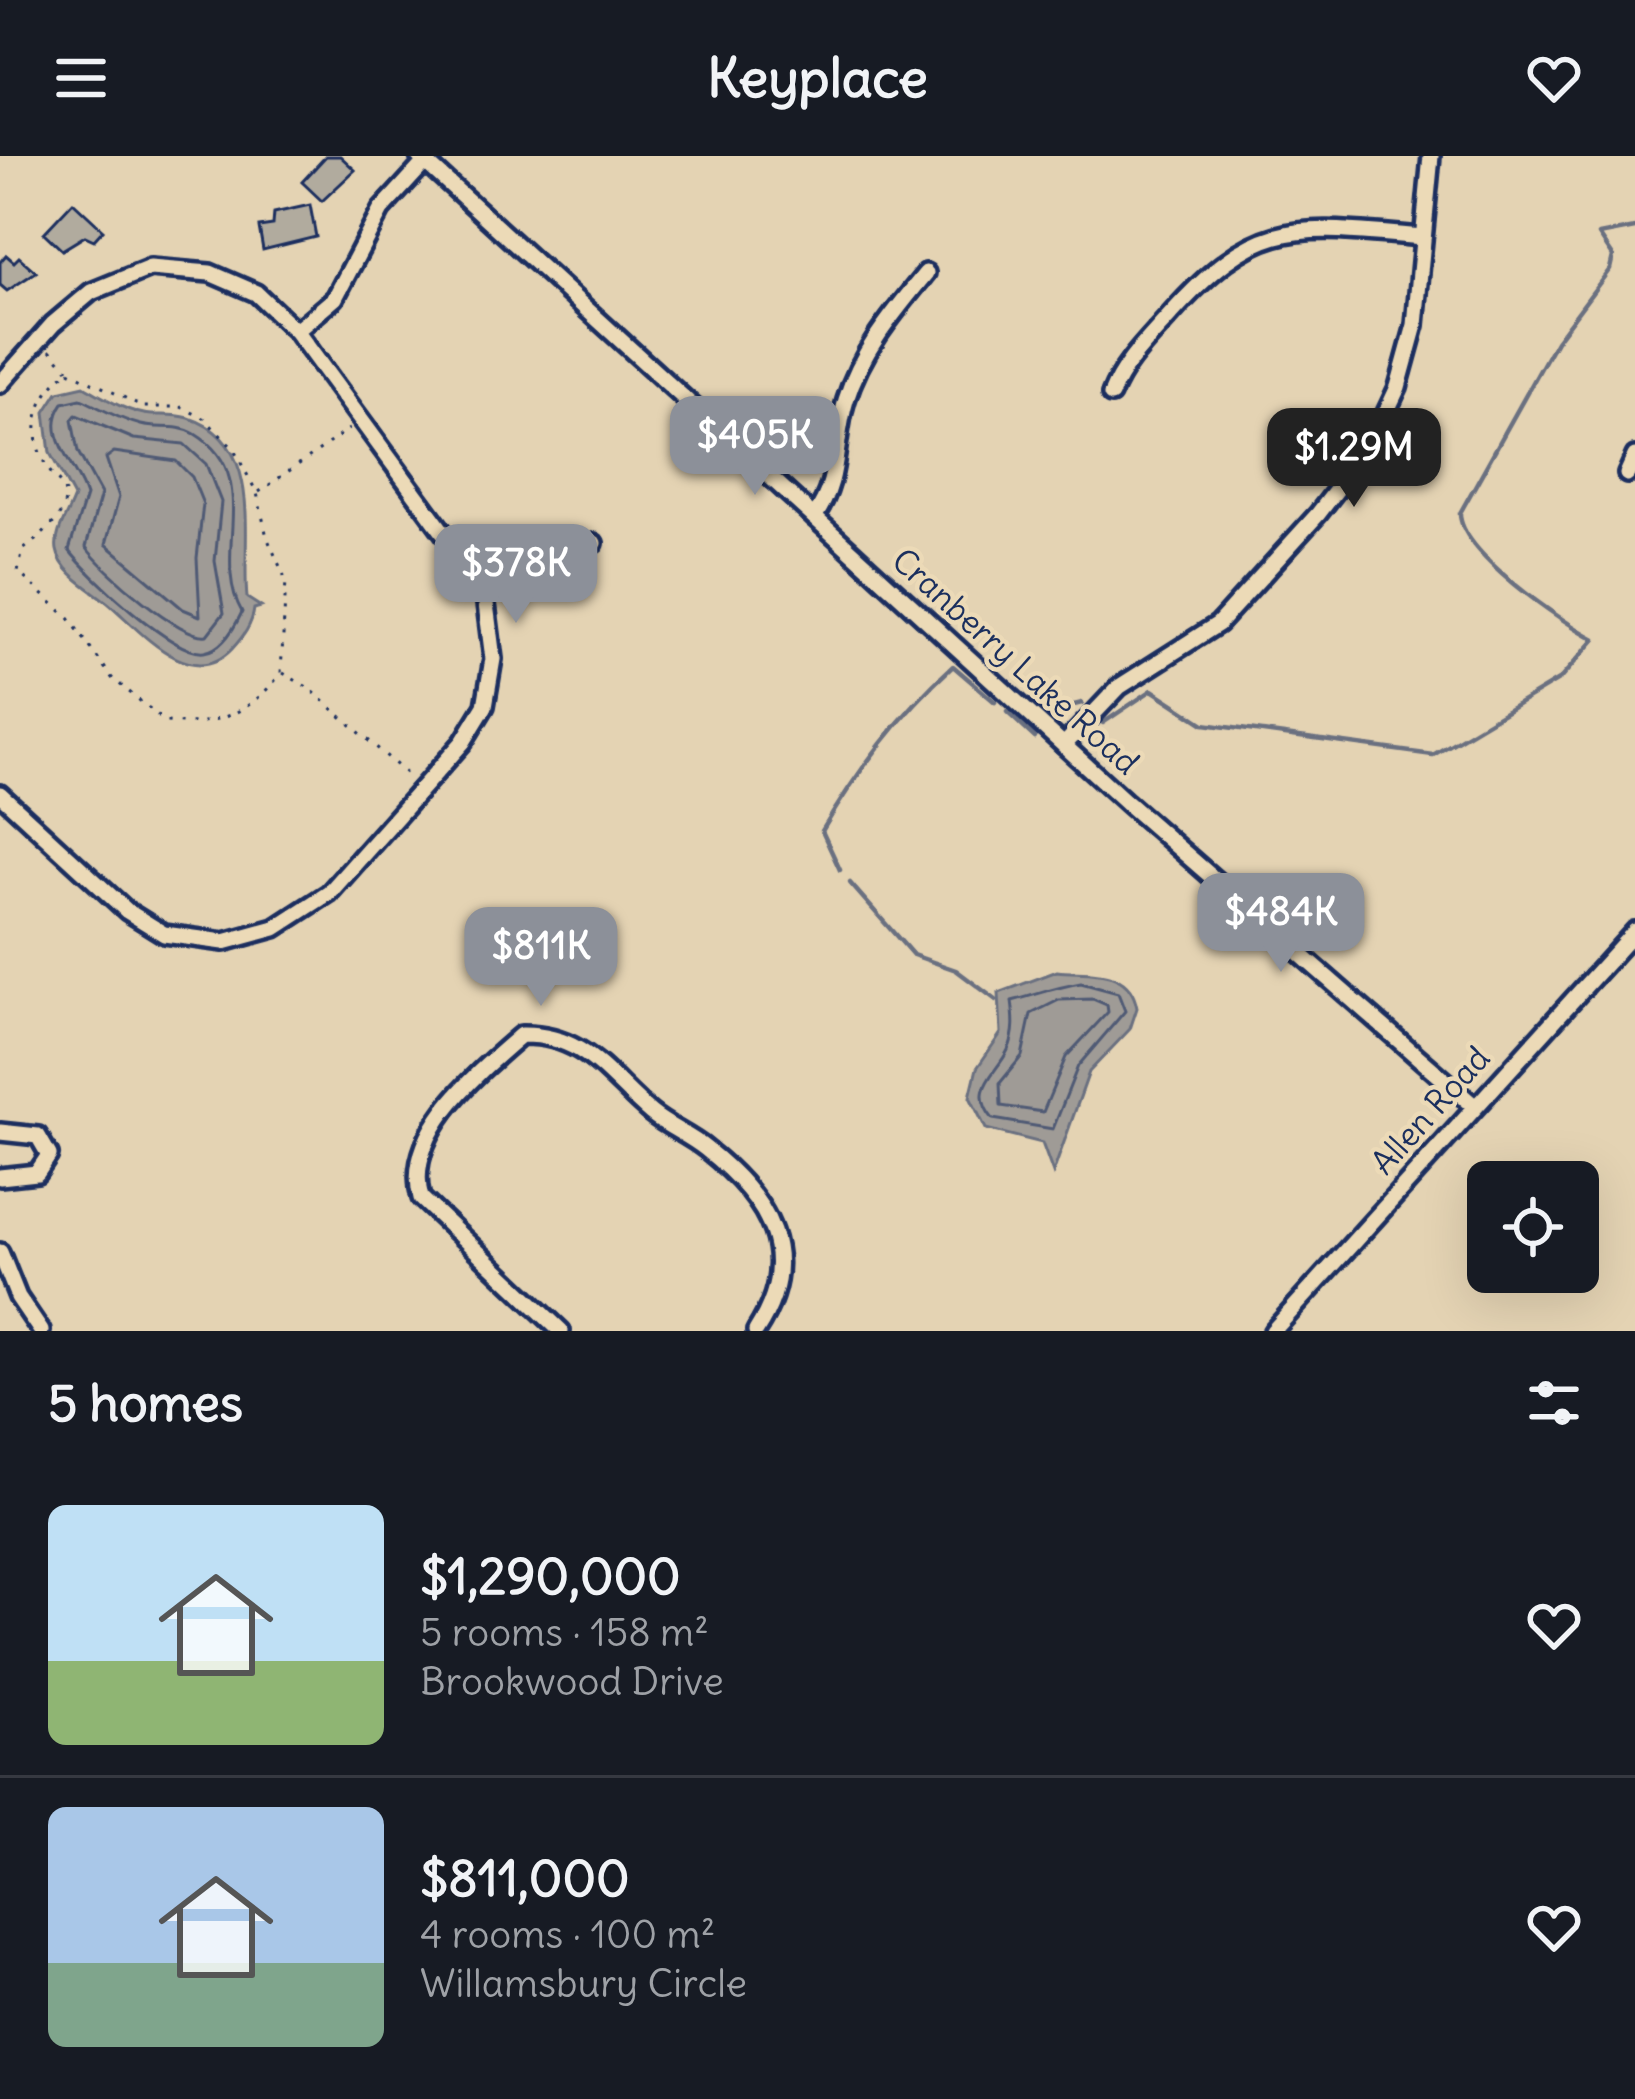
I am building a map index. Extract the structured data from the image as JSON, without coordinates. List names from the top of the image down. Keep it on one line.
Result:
{"streets":{"street":["Cranberry Lake Road","Allen Road"]},"crossings":[["Cranberry Lake Road","Allen Road"]],"page":{"header":"Keyplace","price":["$405K","$1.29M","$378K","$484K","$811K"],"heading":"5 homes","list":[{"name":"$1,290,000","note":"5 rooms · 158 m² · Brookwood Drive"},{"name":"$811,000","note":"4 rooms · 100 m² · Willamsbury Circle"}]}}
